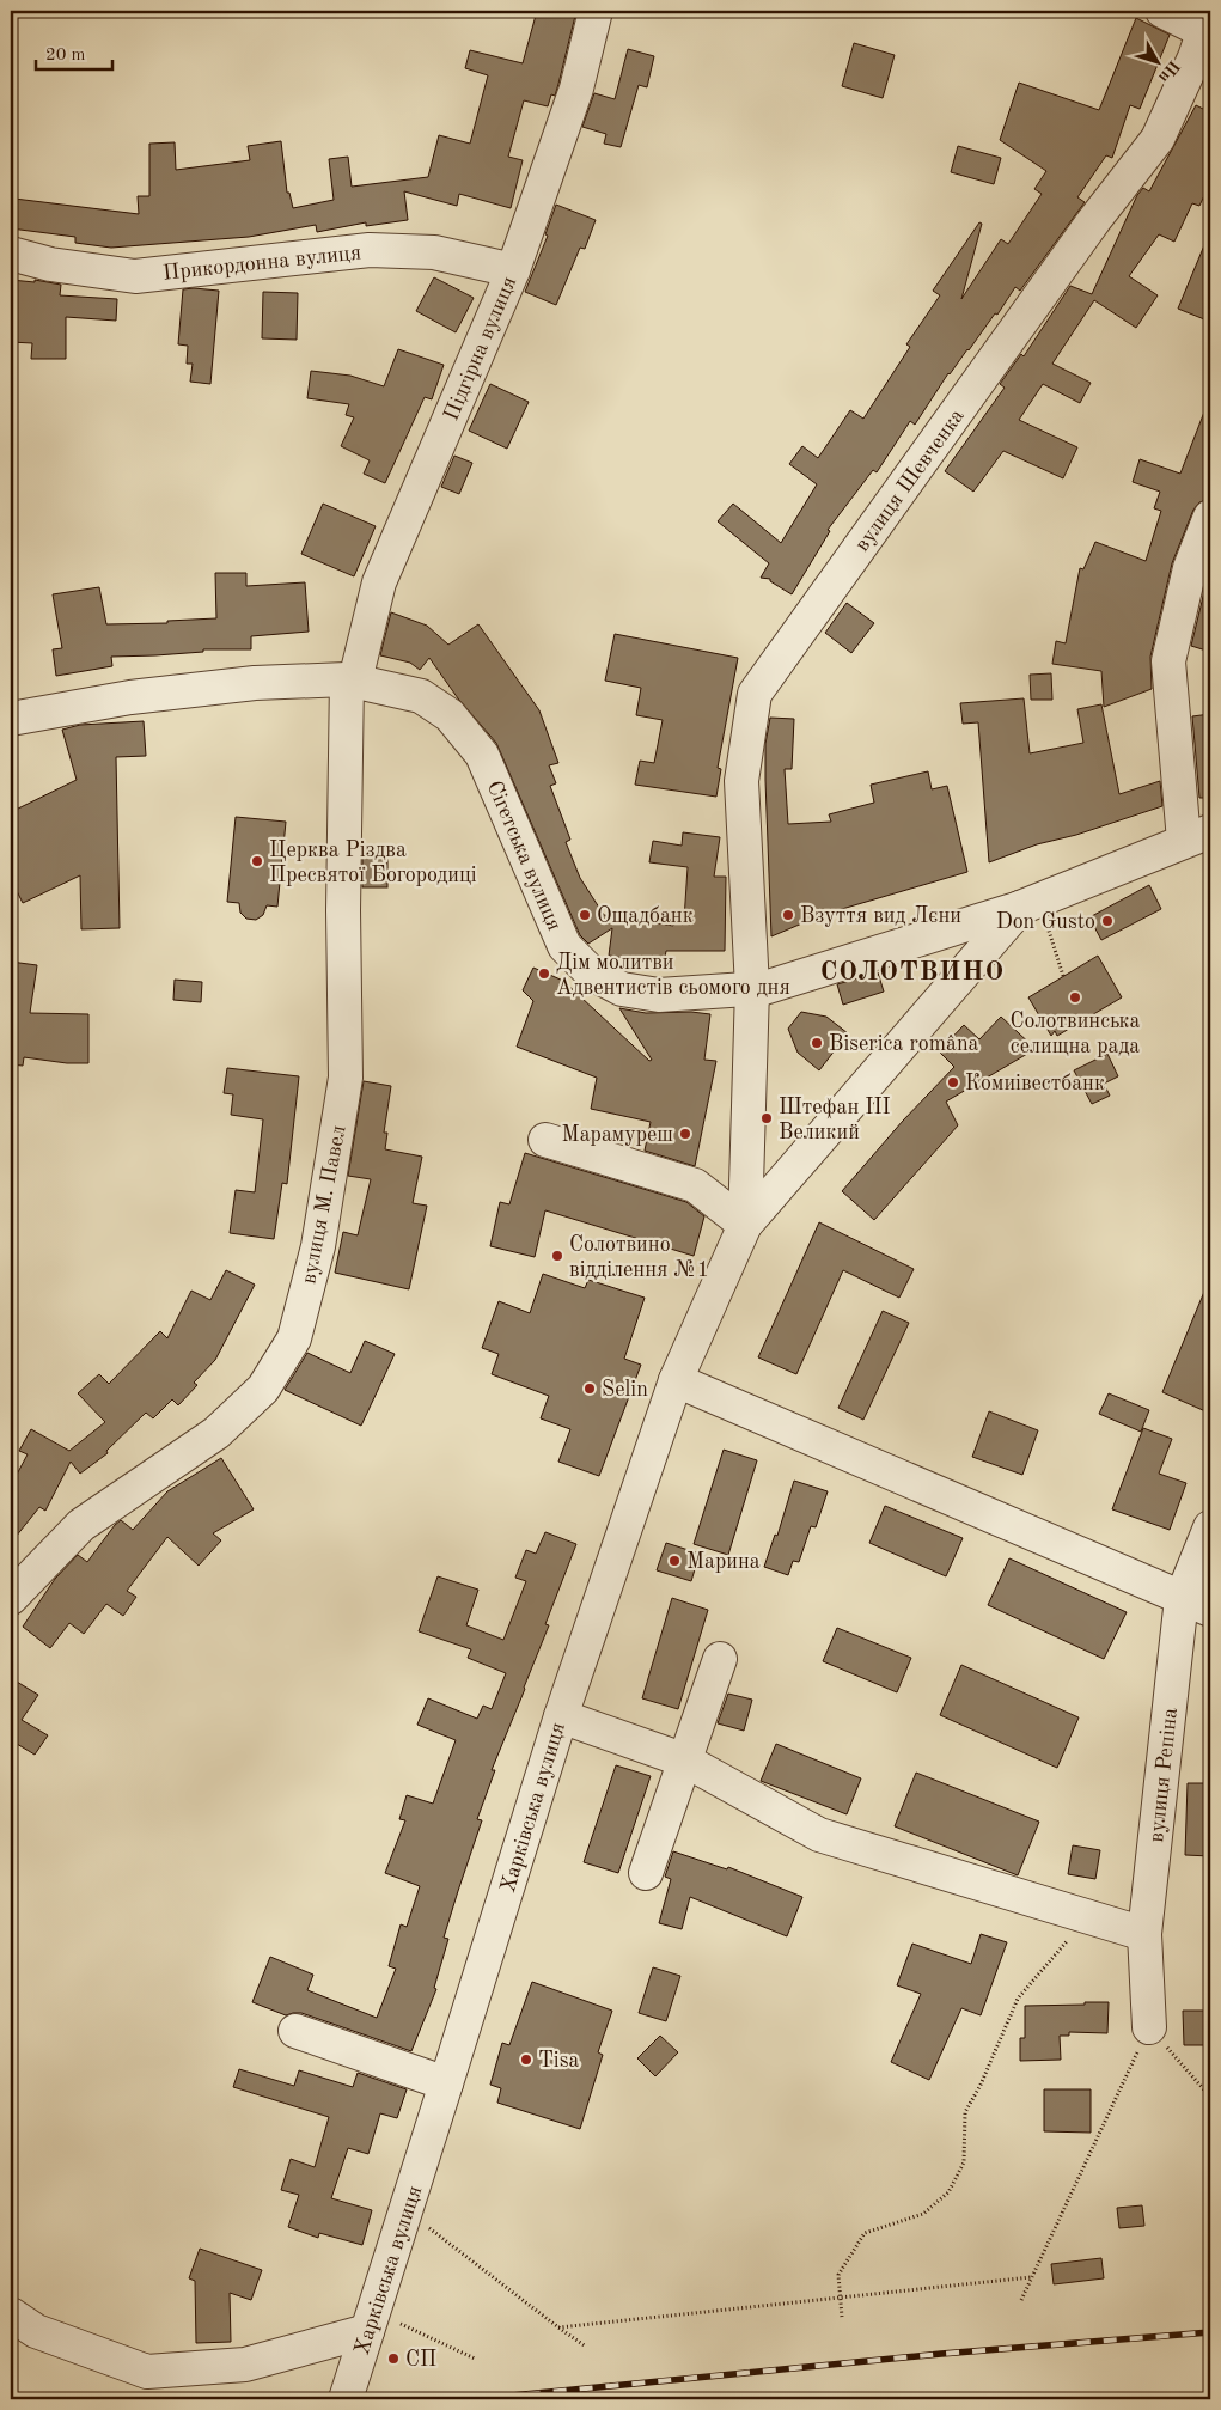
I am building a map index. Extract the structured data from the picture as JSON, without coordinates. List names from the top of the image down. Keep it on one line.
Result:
{"streets":{"street":["Прикордонна вулиця","Підгірна вулиця","вулиця Шевченка","Сігетська вулиця","вулиця М. Павел","вулиця Репіна","Харківська вулиця"]},"crossings":[["Прикордонна вулиця","Підгірна вулиця"],["Підгірна вулиця","Сігетська вулиця"],["Підгірна вулиця","вулиця М. Павел"],["вулиця Шевченка","Сігетська вулиця"],["вулиця Шевченка","Харківська вулиця"],["Сігетська вулиця","вулиця М. Павел"],["Сігетська вулиця","Харківська вулиця"]],"districts":["СОЛОТВИНО"],"places":["Церква Різдва Пресвятої Богородиці","Ощадбанк","Взуття вид Лєни","Don Gusto","Дім молитви Адвентистів сьомого дня","Солотвинська селищна рада","Biserica româna","Комиівестбанк","Штефан III Великий","Марамуреш","Солотвино відділення №1","Selin","Марина","Tisa","СП"],"scale_bar":"20 m","north":"bottom right"}
